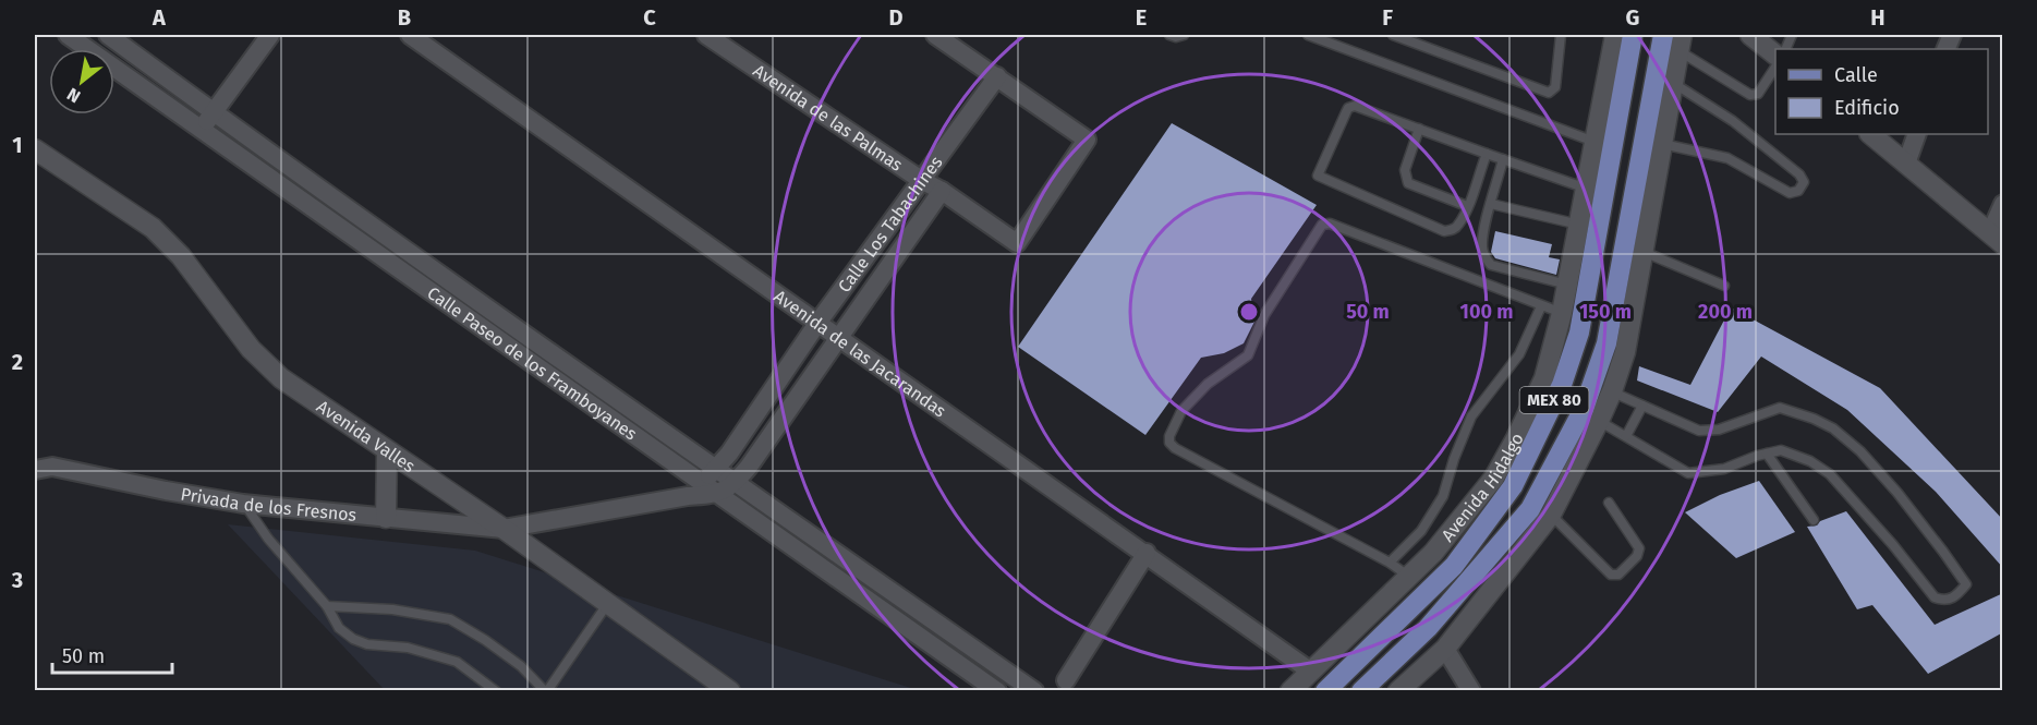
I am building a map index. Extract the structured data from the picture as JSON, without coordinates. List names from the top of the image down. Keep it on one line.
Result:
{"streets":{"main road":["MEX 80"],"street":["Avenida de las Palmas","Calle Los Tabachines","Avenida de las Jacarandas","Calle Paseo de los Framboyanes","Avenida Valles","Avenida Hidalgo","Privada de los Fresnos"]},"crossings":[["Avenida de las Palmas","Calle Los Tabachines"],["Calle Los Tabachines","Avenida de las Jacarandas"],["Calle Los Tabachines","Calle Paseo de los Framboyanes"],["Avenida de las Jacarandas","Avenida Hidalgo"],["MEX 80","Avenida Hidalgo"],["Avenida Valles","Privada de los Fresnos"]],"legend":["Calle","Edificio"],"scale_bar":"50 m","north":"bottom left","grid":{"columns":["A","B","C","D","E","F","G","H"],"rows":["1","2","3"]},"rings":["50 m","100 m","150 m","200 m"]}
